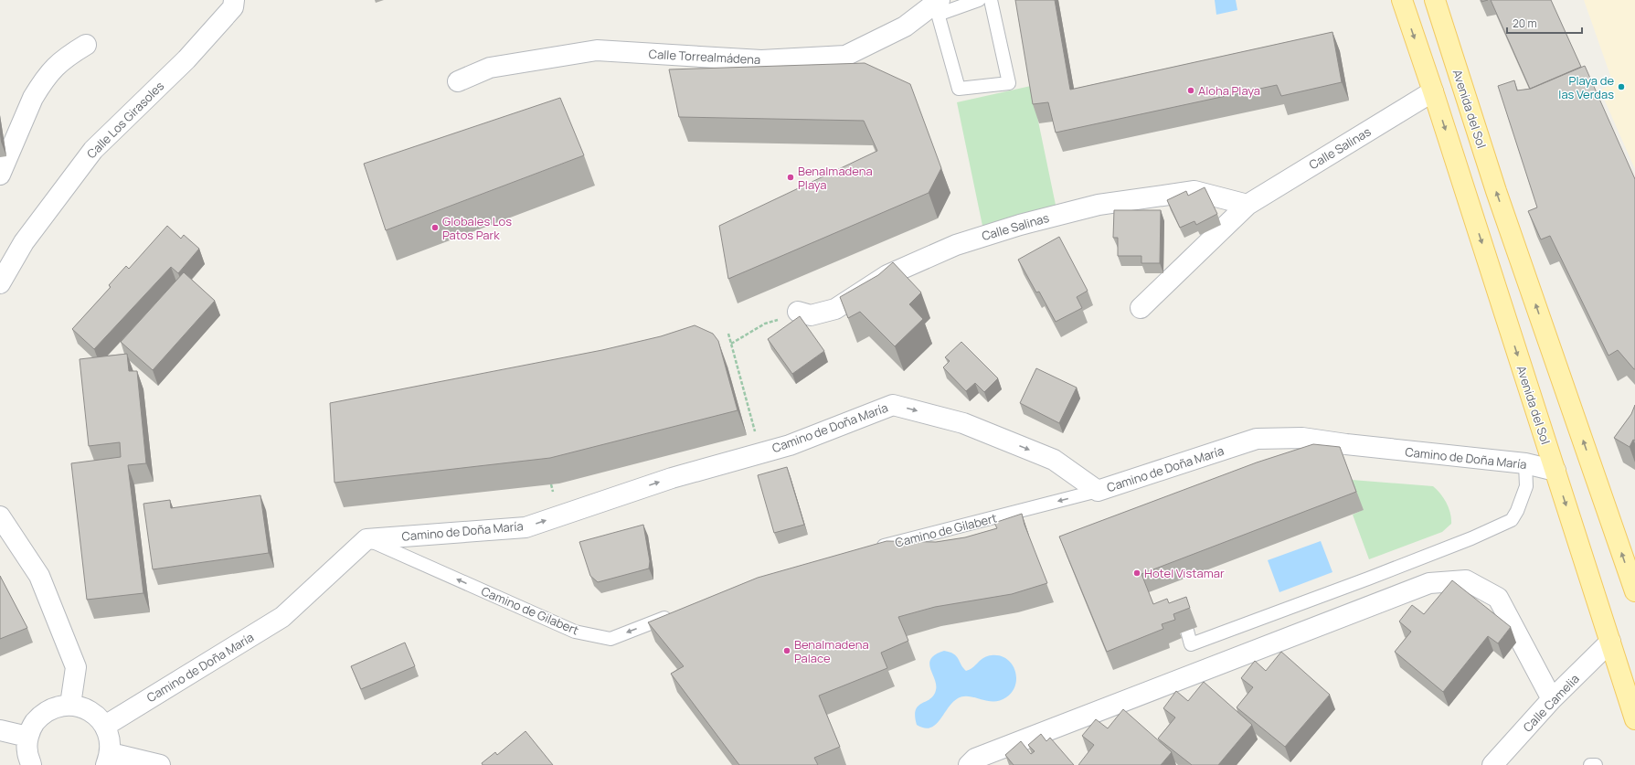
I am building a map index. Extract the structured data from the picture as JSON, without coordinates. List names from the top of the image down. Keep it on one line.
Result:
{"streets":{"main road":["Avenida del Sol"],"street":["Calle Torrealmádena","Calle Los Girasoles","Calle Salinas","Camino de Doña María","Calle Camelia"],"lane":["Camino de Gilabert"]},"crossings":[["Avenida del Sol","Calle Salinas"],["Avenida del Sol","Camino de Doña María"],["Avenida del Sol","Calle Camelia"],["Camino de Doña María","Camino de Gilabert"]],"one_way":["Camino de Doña María","Camino de Gilabert"],"places":["Playa de las Verdas","Aloha Playa","Benalmadena Playa","Globales Los Patos Park","Hotel Vistamar","Benalmadena Palace"],"scale_bar":"20 m"}
